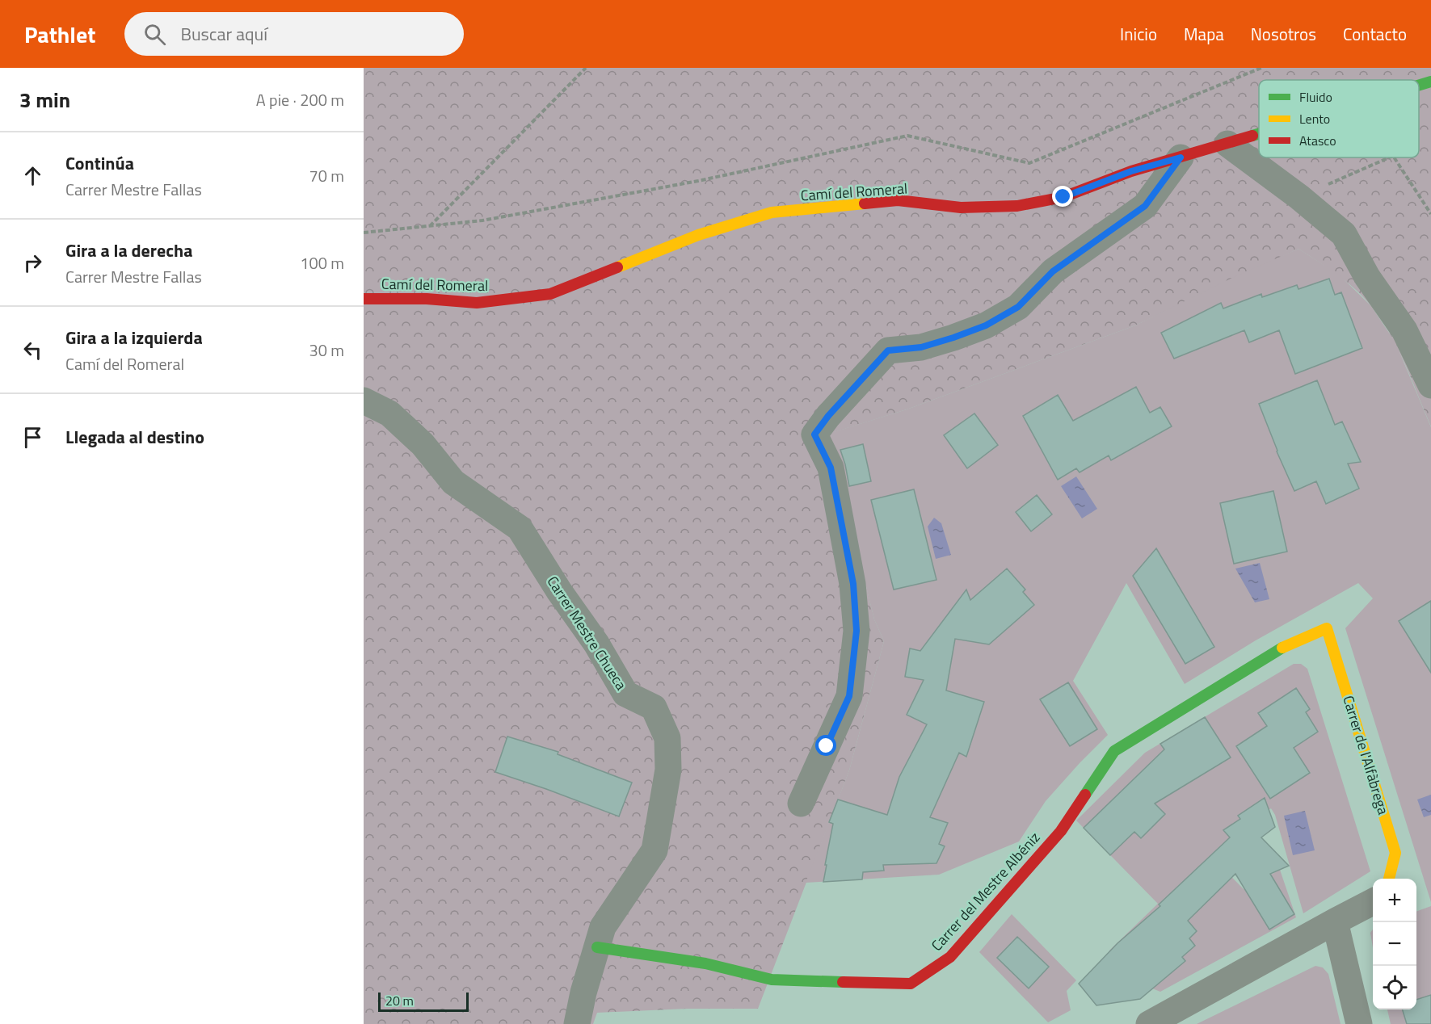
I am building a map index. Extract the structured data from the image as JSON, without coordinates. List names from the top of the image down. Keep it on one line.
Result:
{"streets":{"street":["Camí del Romeral","Carrer Mestre Chueca","Carrer de l'Alfàbrega","Carrer del Mestre Albéniz"]},"crossings":[["Carrer Mestre Chueca","Carrer del Mestre Albéniz"],["Carrer de l'Alfàbrega","Carrer del Mestre Albéniz"]],"legend":["Fluido","Lento","Atasco"],"scale_bar":"20 m","page":{"header":"Pathlet","search":"Buscar aquí","nav":["Inicio","Mapa","Nosotros","Contacto"],"heading":["3 min","A pie · 200 m"],"list":[["Continúa","Carrer Mestre Fallas","70 m"],["Gira a la derecha","Carrer Mestre Fallas","100 m"],["Gira a la izquierda","Camí del Romeral","30 m"],"Llegada al destino"],"map_buttons":["+","−"],"scale":"20 m"}}
